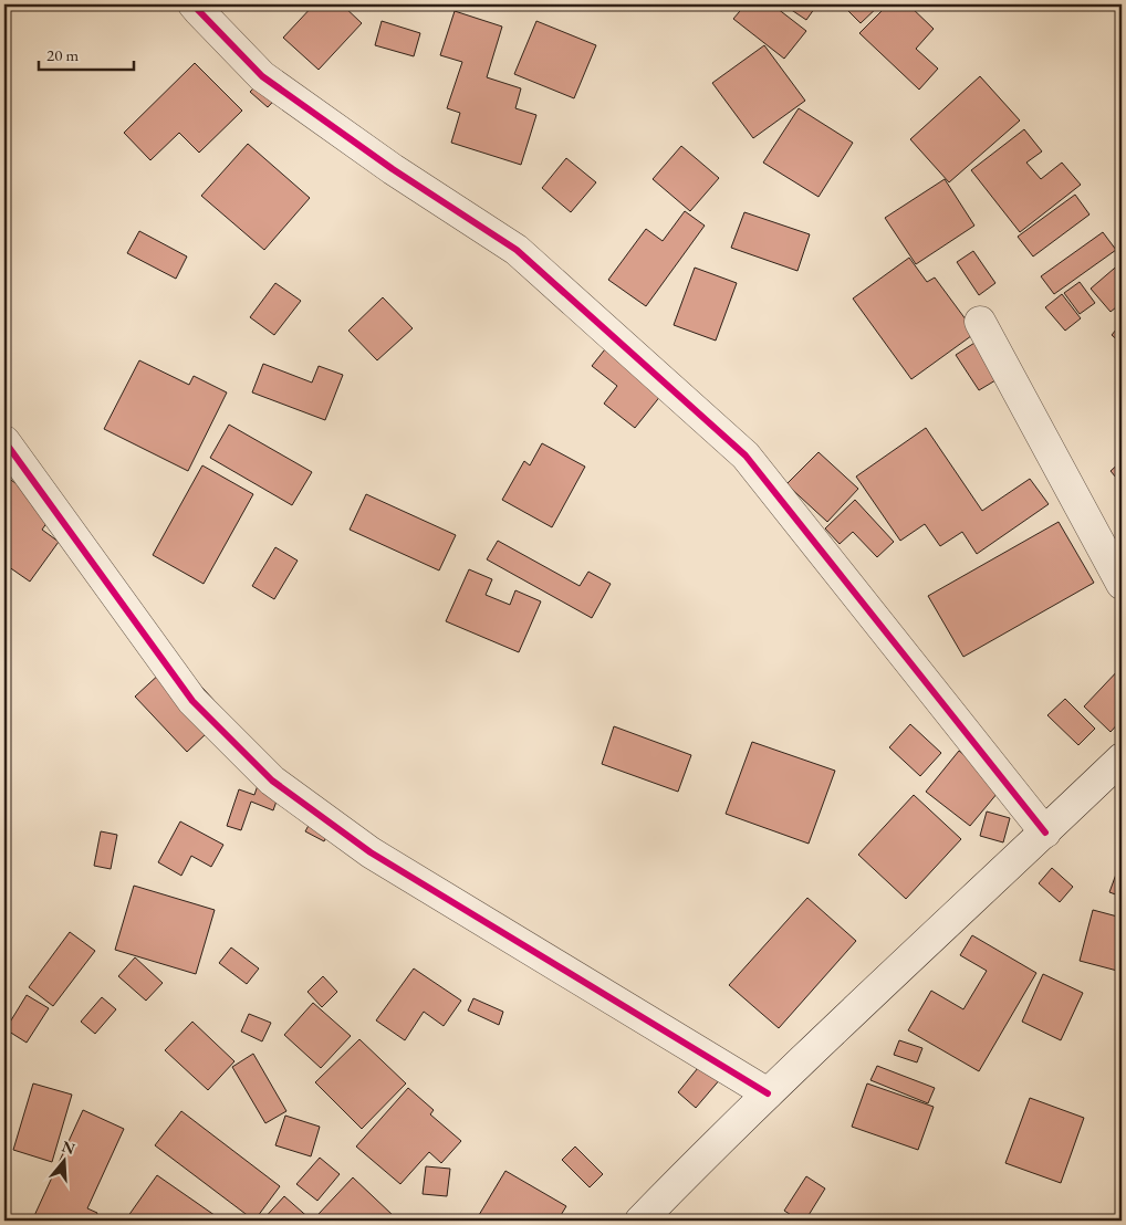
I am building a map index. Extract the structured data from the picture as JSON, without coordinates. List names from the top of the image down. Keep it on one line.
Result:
{"scale_bar":"20 m","north":"top"}
